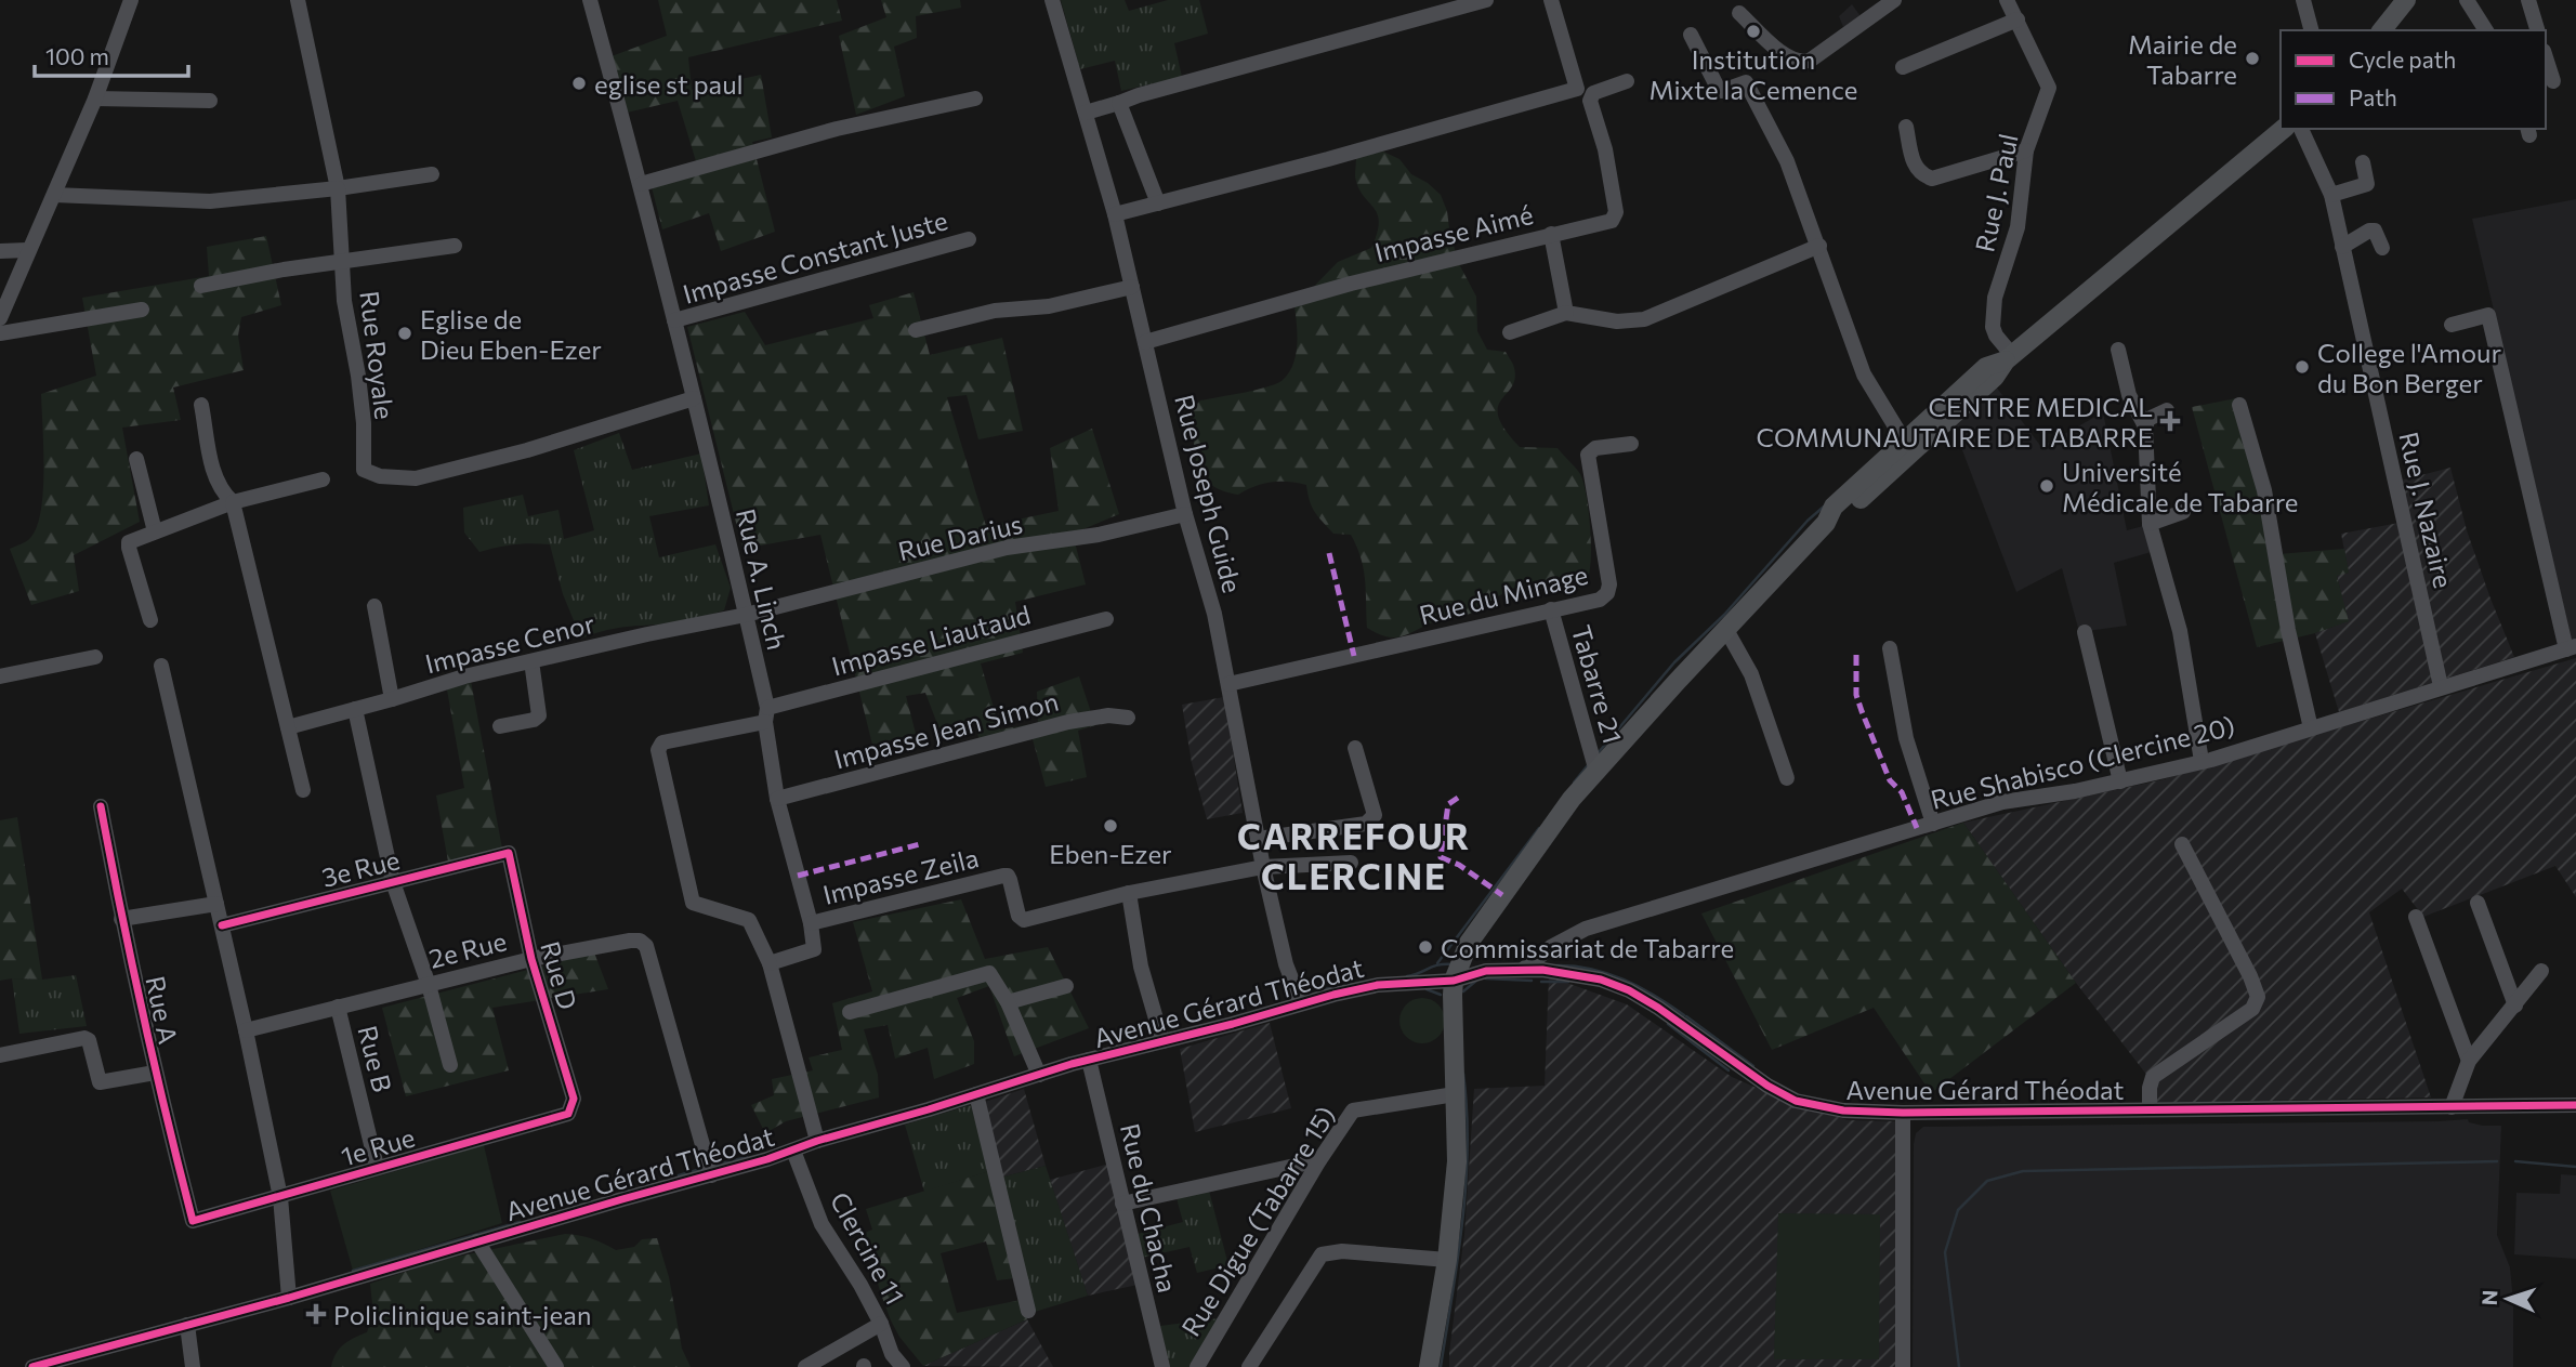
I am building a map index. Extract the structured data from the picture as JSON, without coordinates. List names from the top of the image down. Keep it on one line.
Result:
{"streets":{"street":["Rue J. Paul","Impasse Aimé","Impasse Constant Juste","Rue Royale","Rue Joseph Guide","Rue J. Nazaire","Rue Darius","Rue A. Linch","Rue du Minage","Impasse Liautaud","Impasse Cenor","Tabarre 21","Impasse Jean Simon","Rue Shabisco (Clercine 20)","3e Rue","Impasse Zeila","2e Rue","Rue D","Avenue Gérard Théodat","Rue A","Rue B","1e Rue","Rue du Chacha","Rue Digue (Tabarre 15)","Clercine 11"]},"crossings":[["Impasse Aimé","Rue Joseph Guide"],["Impasse Constant Juste","Rue A. Linch"],["Rue Royale","Rue A. Linch"],["Rue Joseph Guide","Rue Darius"],["Rue Joseph Guide","Rue du Minage"],["Rue Joseph Guide","Avenue Gérard Théodat"],["Rue J. Nazaire","Rue Shabisco (Clercine 20)"],["Rue Darius","Rue A. Linch"],["Rue Darius","Impasse Cenor"],["Rue A. Linch","Impasse Liautaud"],["Rue A. Linch","Impasse Cenor"],["Rue A. Linch","Impasse Jean Simon"],["Rue A. Linch","Impasse Zeila"],["Rue du Minage","Tabarre 21"],["Rue Shabisco (Clercine 20)","Avenue Gérard Théodat"],["3e Rue","Rue D"],["2e Rue","Rue D"],["2e Rue","Avenue Gérard Théodat"],["2e Rue","Rue B"],["Rue D","1e Rue"],["Avenue Gérard Théodat","Rue du Chacha"],["Avenue Gérard Théodat","Clercine 11"],["Rue A","1e Rue"],["Rue B","1e Rue"]],"districts":["CARREFOUR CLERCINE"],"places":{"other":["Institution Mixte la Cemence","Mairie de Tabarre","eglise st paul","Eglise de Dieu Eben-Ezer","College l'Amour du Bon Berger","Université Médicale de Tabarre","Eben-Ezer","Commissariat de Tabarre"],"health":["CENTRE MEDICAL COMMUNAUTAIRE DE TABARRE","Policlinique saint-jean"]},"legend":["Cycle path","Path"],"scale_bar":"100 m","north":"left"}
